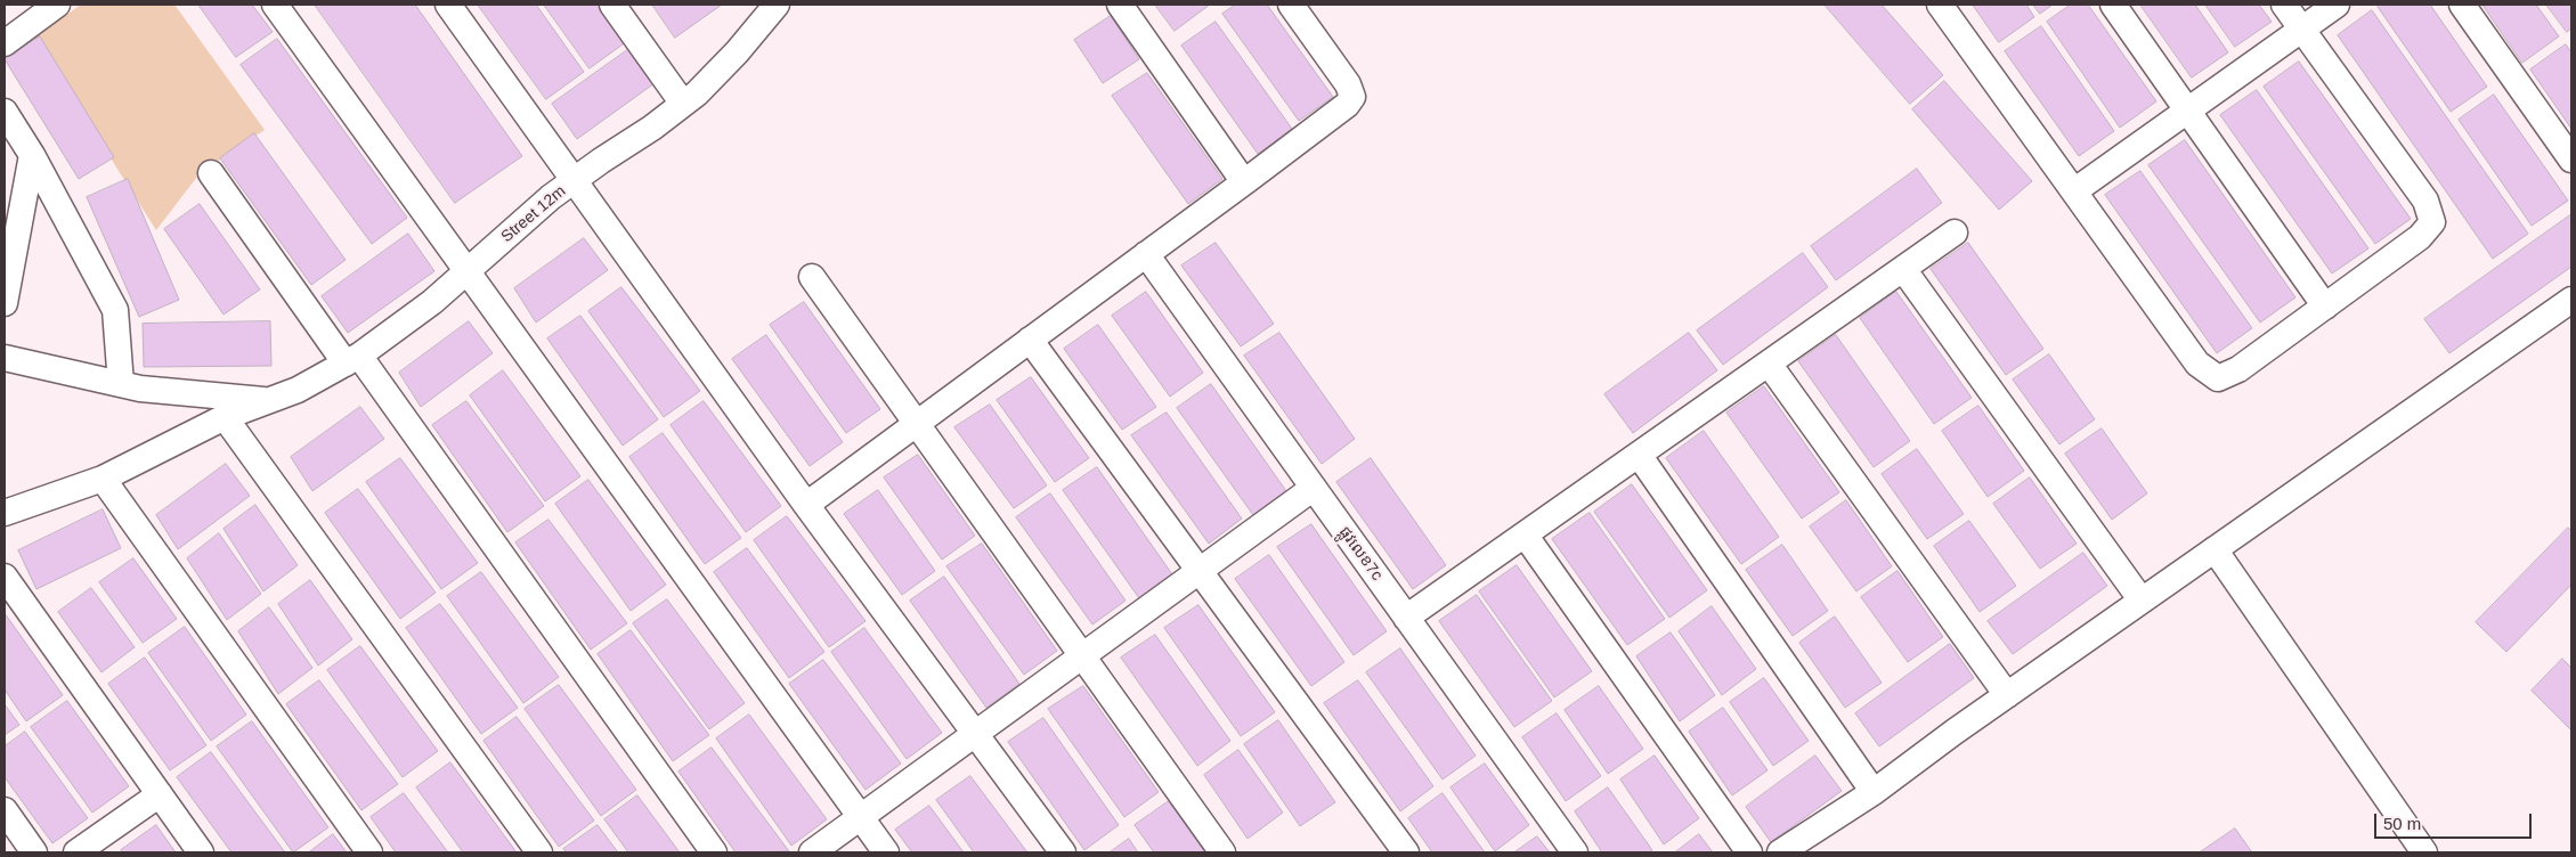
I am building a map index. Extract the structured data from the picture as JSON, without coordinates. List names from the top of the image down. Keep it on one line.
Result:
{"streets":{"street":["Street 12m","ផ្លូវលេខ7c"]},"scale_bar":"50 m"}
